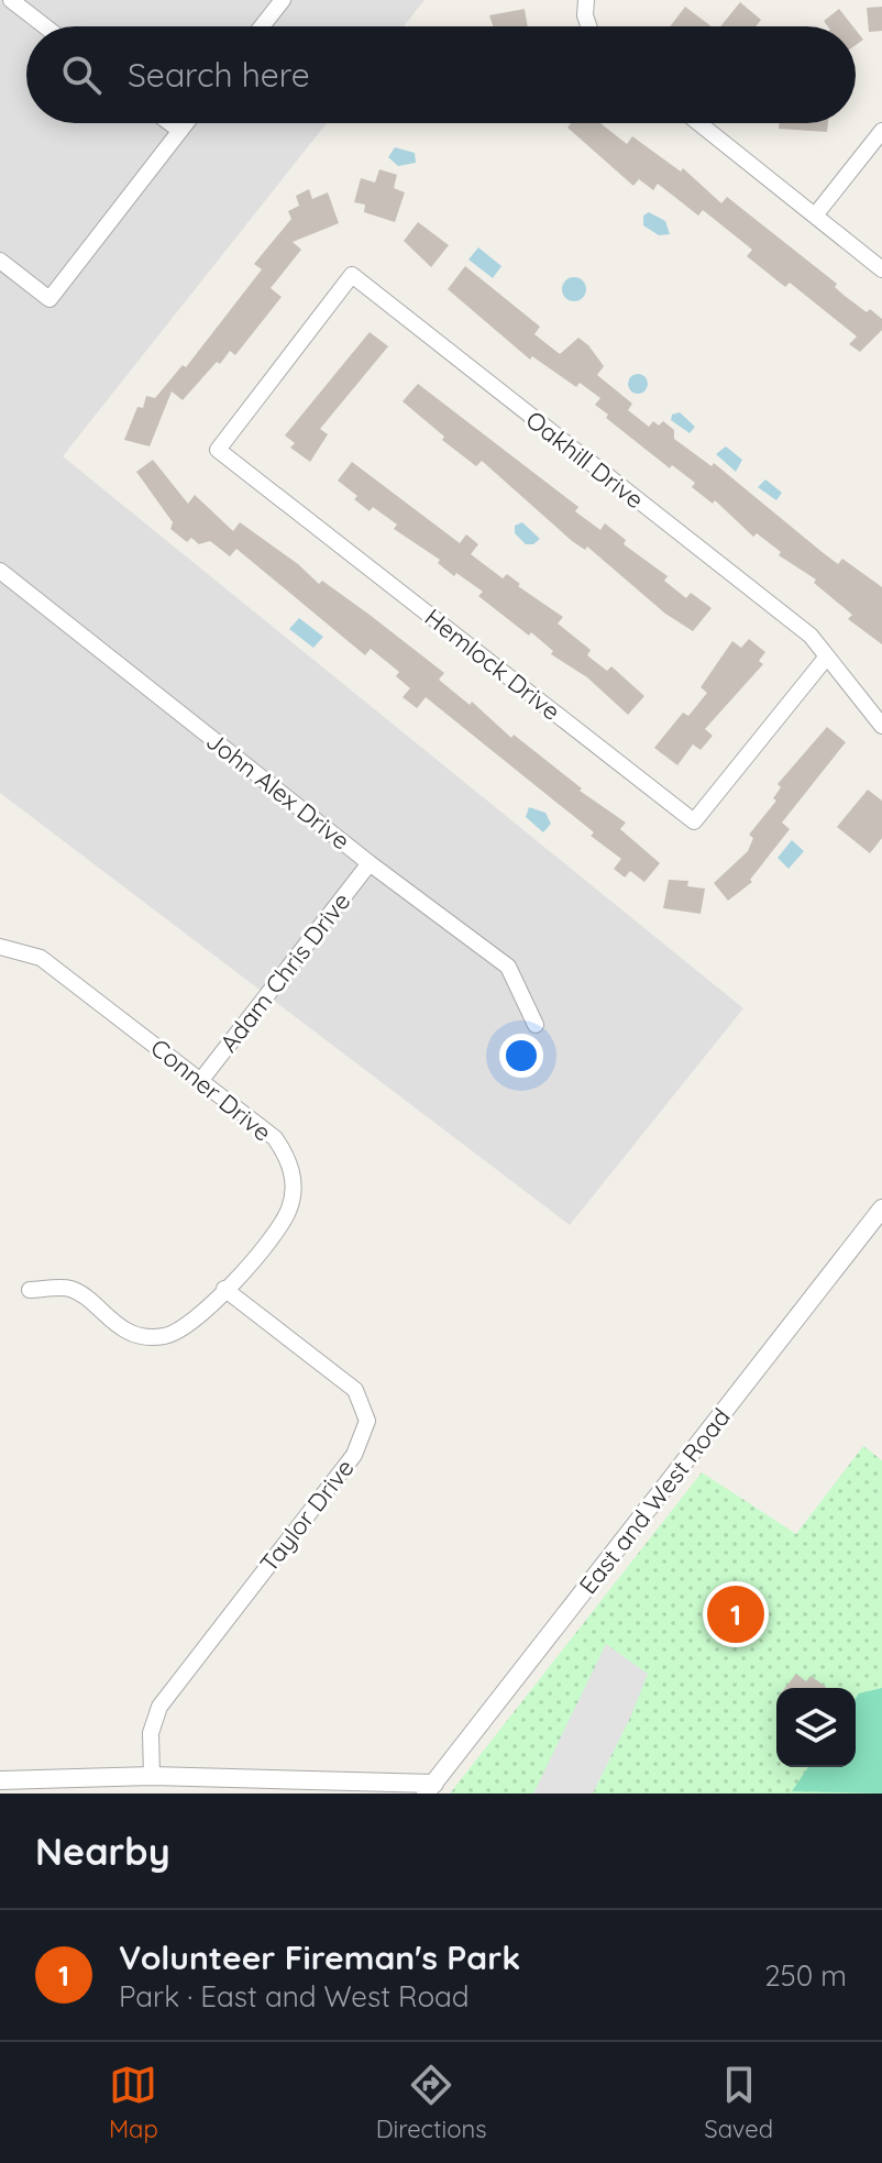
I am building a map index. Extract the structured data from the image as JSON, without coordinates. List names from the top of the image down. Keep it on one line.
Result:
{"streets":{"street":["Oakhill Drive","Hemlock Drive","John Alex Drive","Adam Chris Drive","Conner Drive","East and West Road","Taylor Drive"]},"crossings":[["Oakhill Drive","Hemlock Drive"],["John Alex Drive","Adam Chris Drive"],["Adam Chris Drive","Conner Drive"],["Conner Drive","Taylor Drive"]],"page":{"search":"Search here","pins":"1","heading":"Nearby","list":[{"mark":"1","name":"Volunteer Fireman's Park","note":"Park · East and West Road","value":"250 m"}],"nav":["Map","Directions","Saved"]}}
